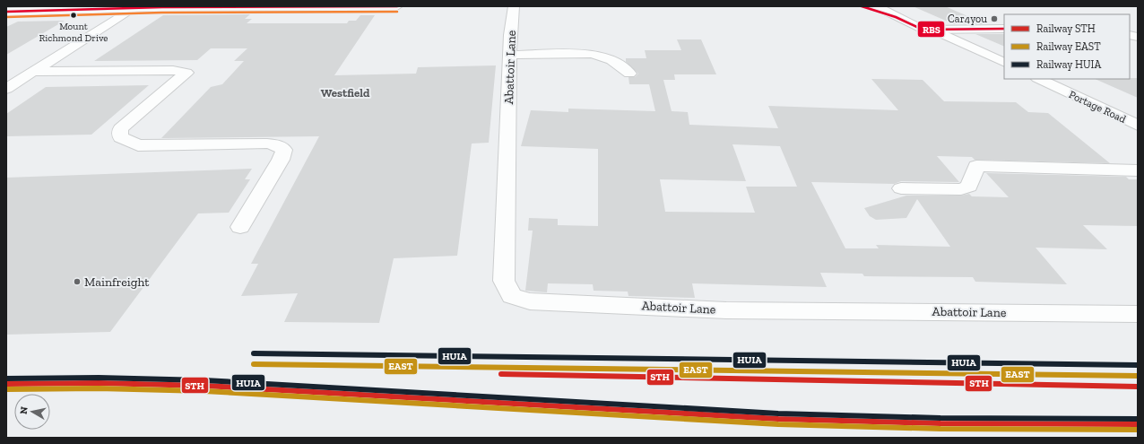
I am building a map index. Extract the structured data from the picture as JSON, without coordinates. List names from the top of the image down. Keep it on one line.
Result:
{"streets":{"main road":["Abattoir Lane","Portage Road"]},"districts":["Westfield"],"places":["Mount Richmond Drive","Car4you","Mainfreight"],"lines":["transit line RBS","rail line HUIA","rail line EAST","rail line STH"],"legend":["Railway STH","Railway EAST","Railway HUIA"],"north":"left"}
